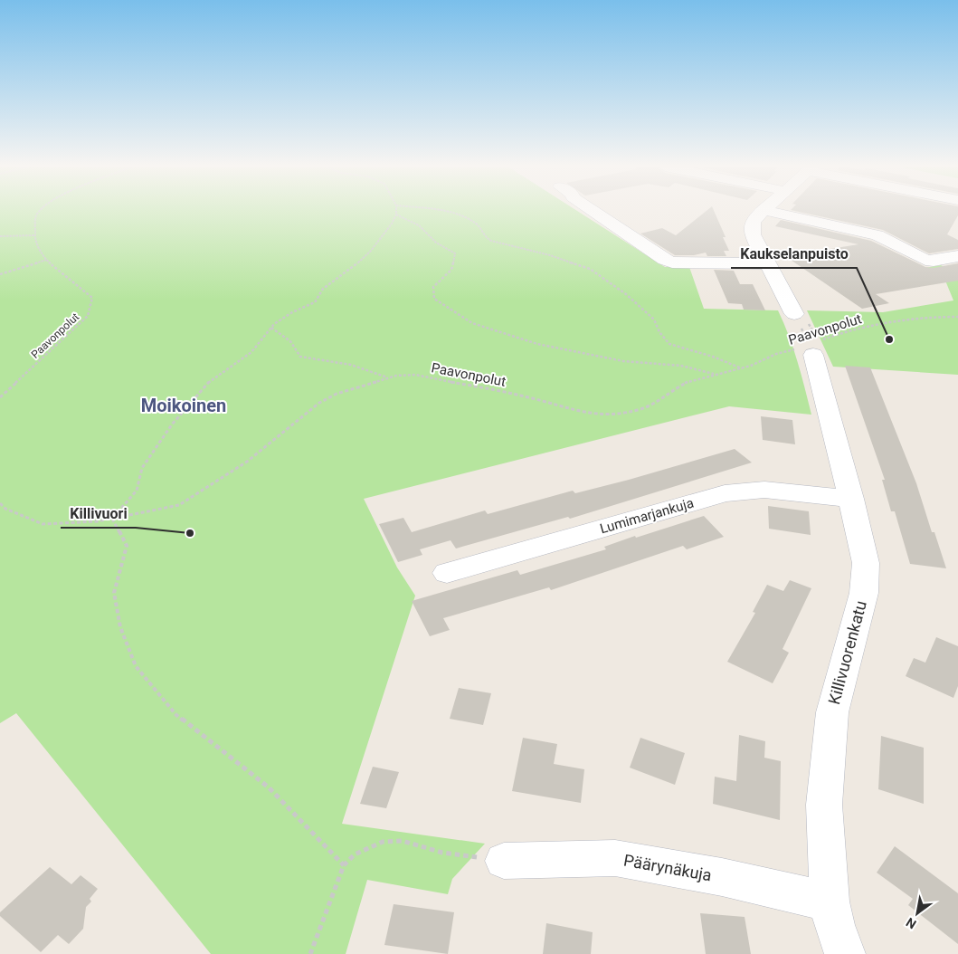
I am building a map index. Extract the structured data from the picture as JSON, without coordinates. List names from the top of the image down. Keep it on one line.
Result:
{"streets":{"street":["Lumimarjankuja","Killivuorenkatu","Päärynäkuja"],"path":["Paavonpolut"]},"crossings":[["Paavonpolut","Killivuorenkatu"],["Lumimarjankuja","Killivuorenkatu"],["Killivuorenkatu","Päärynäkuja"]],"districts":["Moikoinen"],"places":["Kaukselanpuisto","Killivuori"],"north":"bottom left"}
